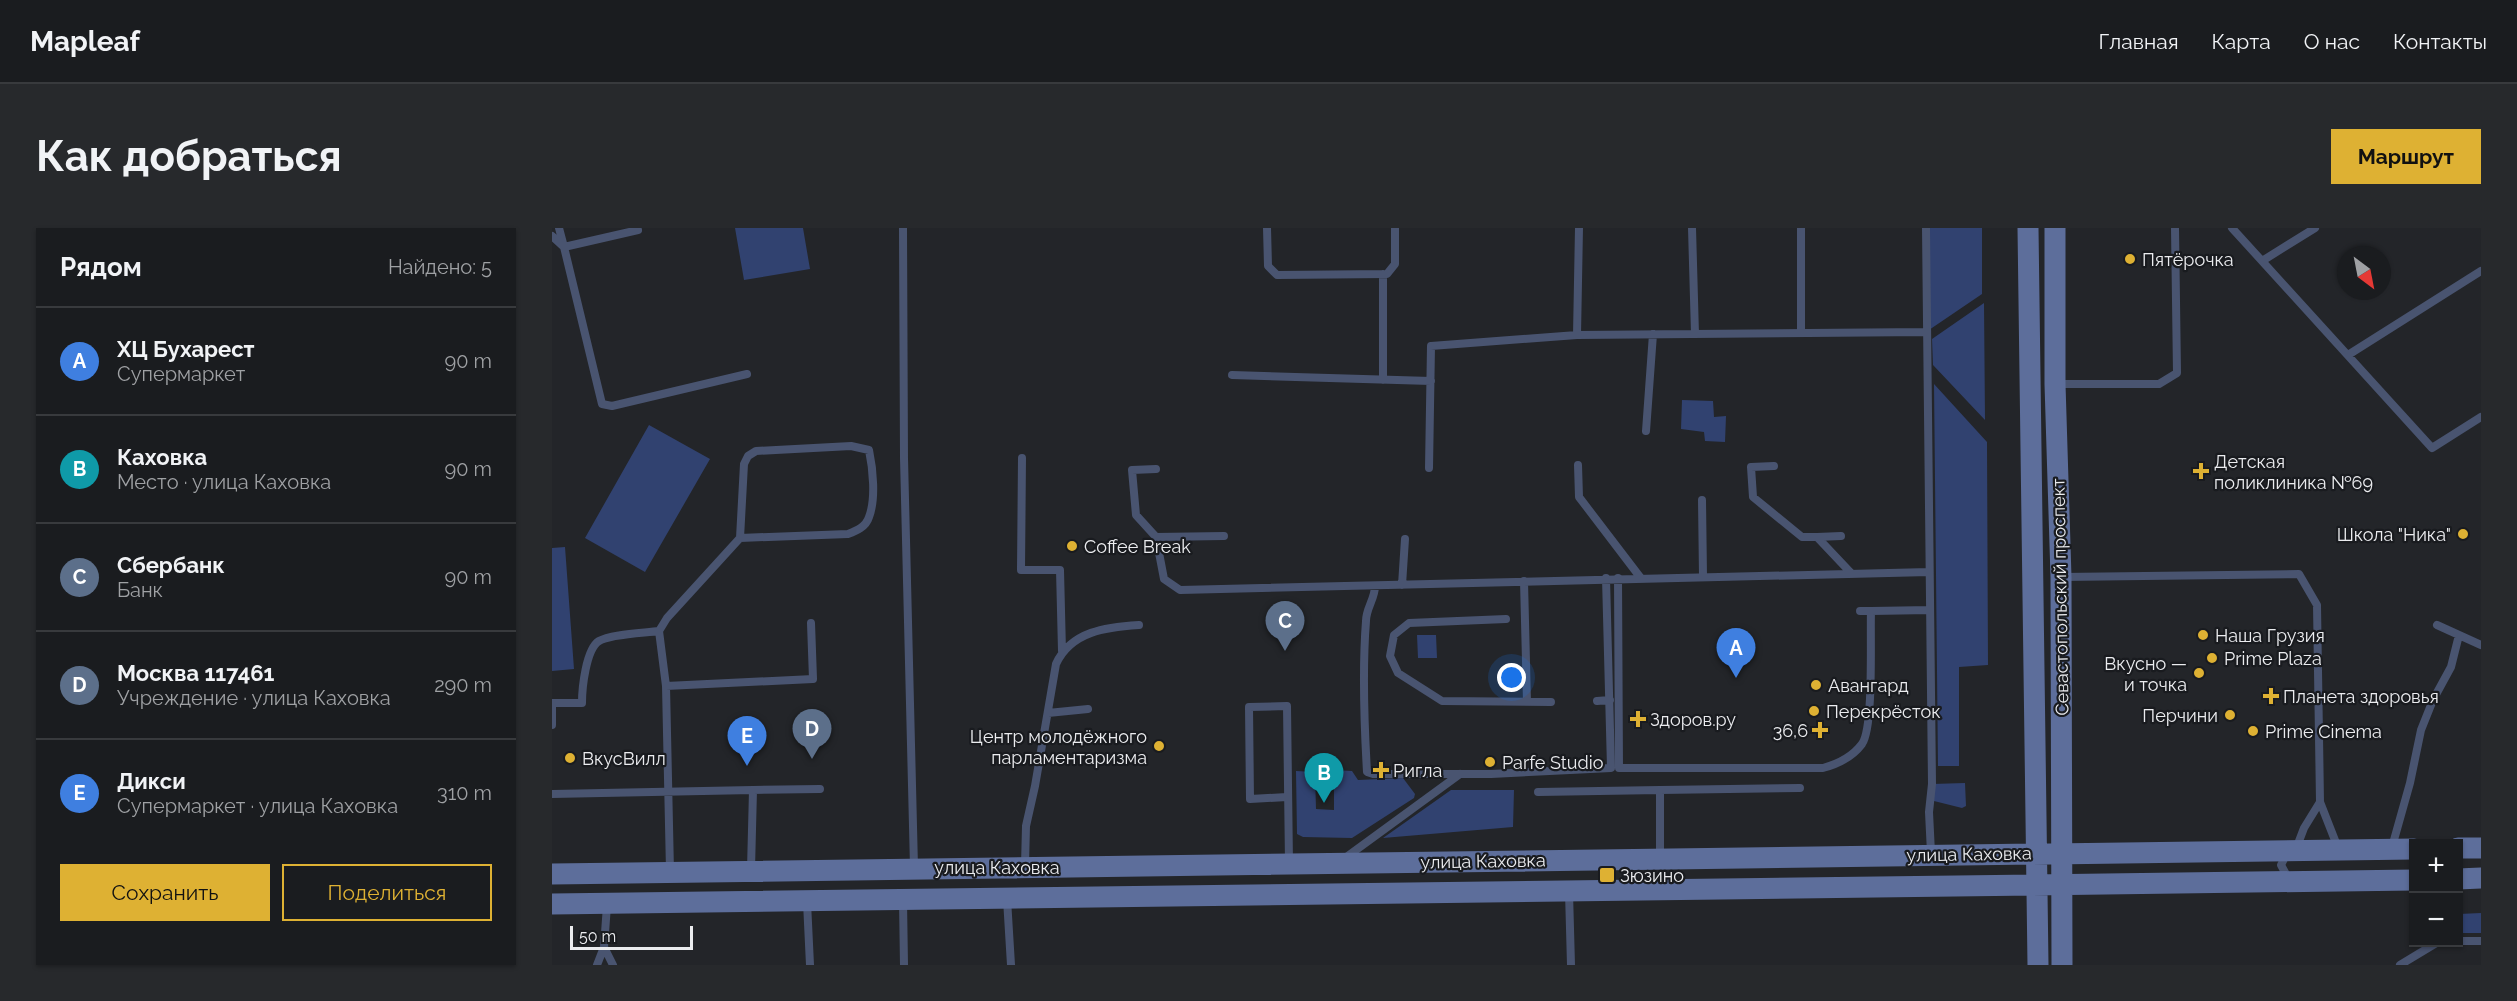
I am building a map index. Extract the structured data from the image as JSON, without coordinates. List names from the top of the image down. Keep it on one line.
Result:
{"streets":{"main road":["Севастопольский проспект","улица Каховка"]},"crossings":[["Севастопольский проспект","улица Каховка"]],"places":{"other":["Пятёрочка","Школа \"Ника\"","Coffee Break","Наша Грузия","Prime Plaza","Вкусно — и точка","Авангард","Перекрёсток","Перчини","Prime Cinema","Центр молодёжного парламентаризма","ВкусВилл","Parfe Studio"],"health":["Детская поликлиника №69","Планета здоровья","Здоров.ру","36,6","Ригла"],"transit":["Зюзино"]},"scale_bar":"50 m","north":"bottom right","page":{"header":"Mapleaf","nav":["Главная","Карта","О нас","Контакты"],"buttons":["Маршрут",["Сохранить","Поделиться"]],"title":"Как добраться","heading":["Рядом","Найдено: 5"],"list":[{"mark":"A","name":"ХЦ Бухарест","note":"Супермаркет","value":"90 m"},{"mark":"B","name":"Каховка","note":"Место · улица Каховка","value":"90 m"},{"mark":"C","name":"Сбербанк","note":"Банк","value":"90 m"},{"mark":"D","name":"Москва 117461","note":"Учреждение · улица Каховка","value":"290 m"},{"mark":"E","name":"Дикси","note":"Супермаркет · улица Каховка","value":"310 m"}],"pins":["C","A","D","E","B"],"map_buttons":["+","−"],"scale":"50 m"}}
